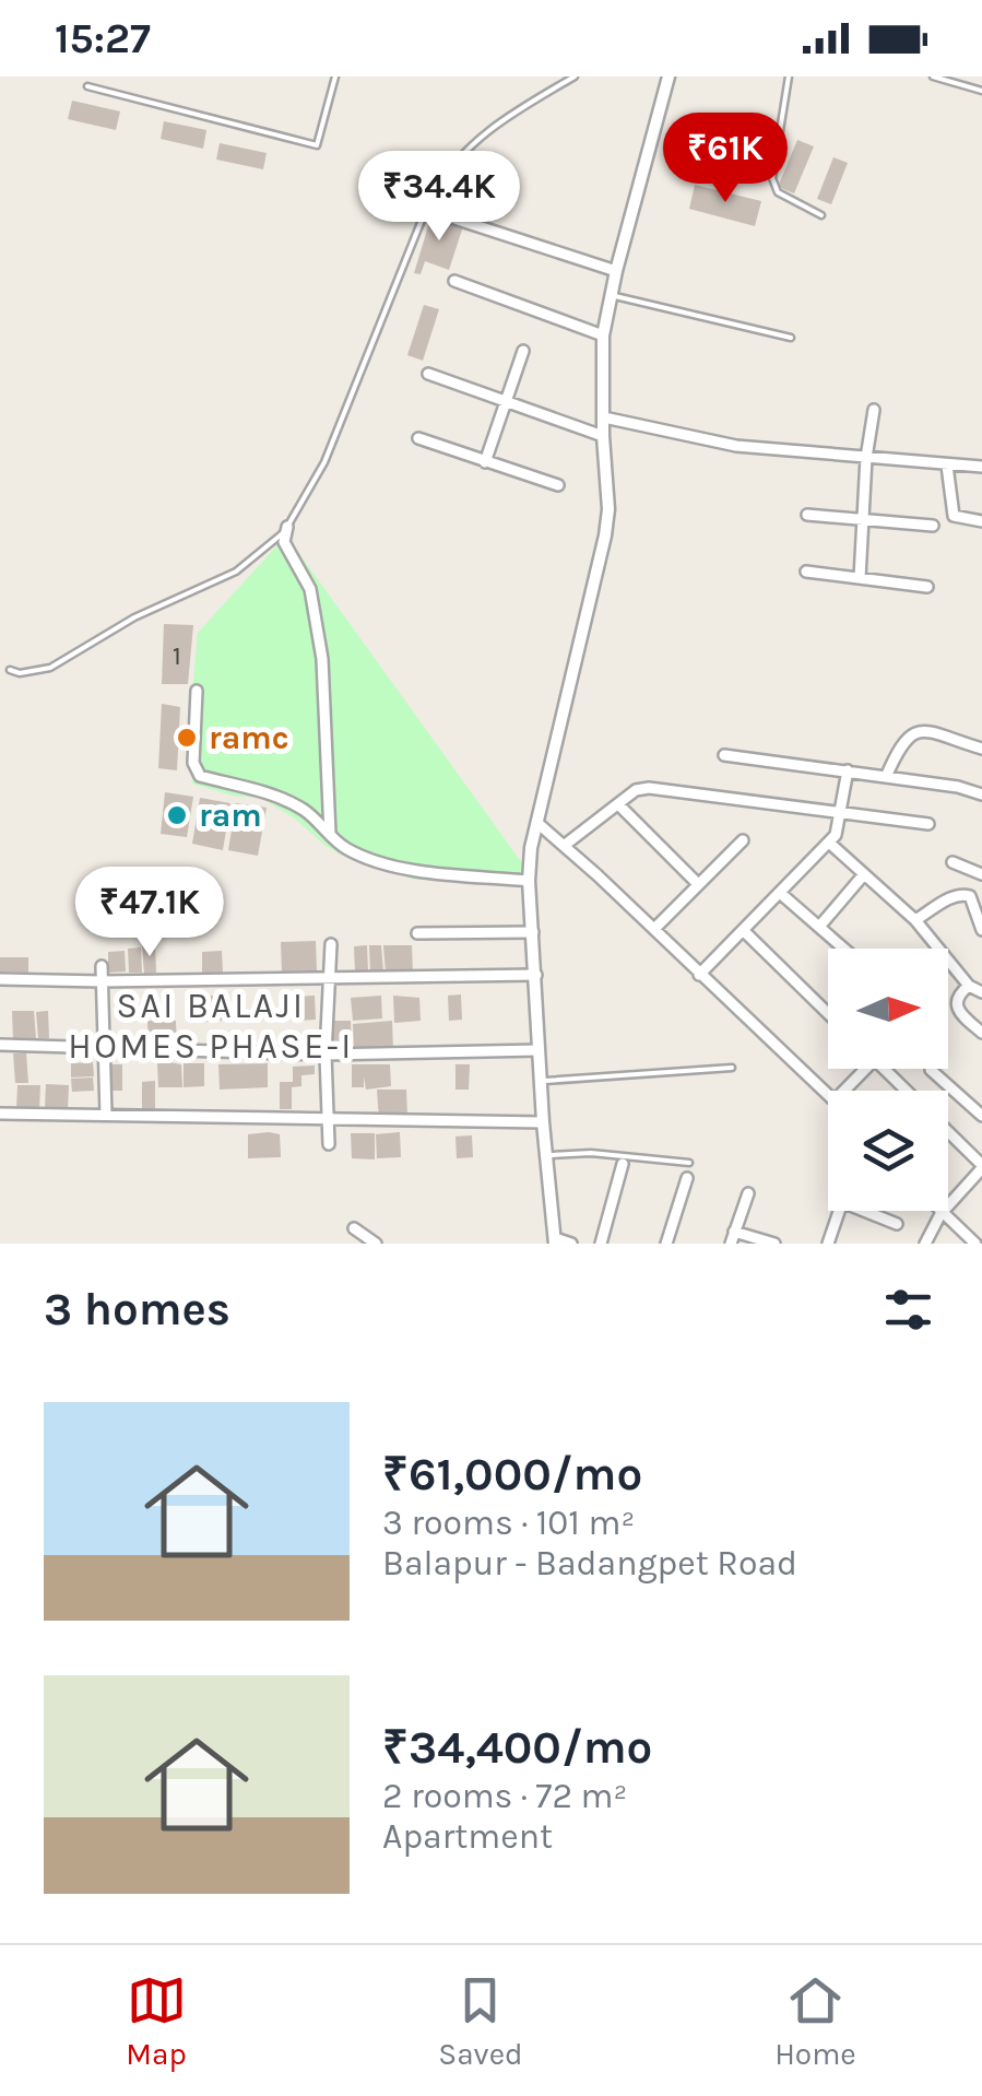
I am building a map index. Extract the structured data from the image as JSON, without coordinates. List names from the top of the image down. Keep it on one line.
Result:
{"districts":["SAI BALAJI HOMES PHASE-I"],"places":["ramc","ram"],"house_numbers":["1"],"north":"right","page":{"status":"15:27","price":["₹61K","₹34.4K","₹47.1K"],"heading":"3 homes","list":[{"name":"₹61,000/mo","note":"3 rooms · 101 m² · Balapur - Badangpet Road"},{"name":"₹34,400/mo","note":"2 rooms · 72 m² · Apartment"}],"tabs":["Map","Saved","Home"]}}
